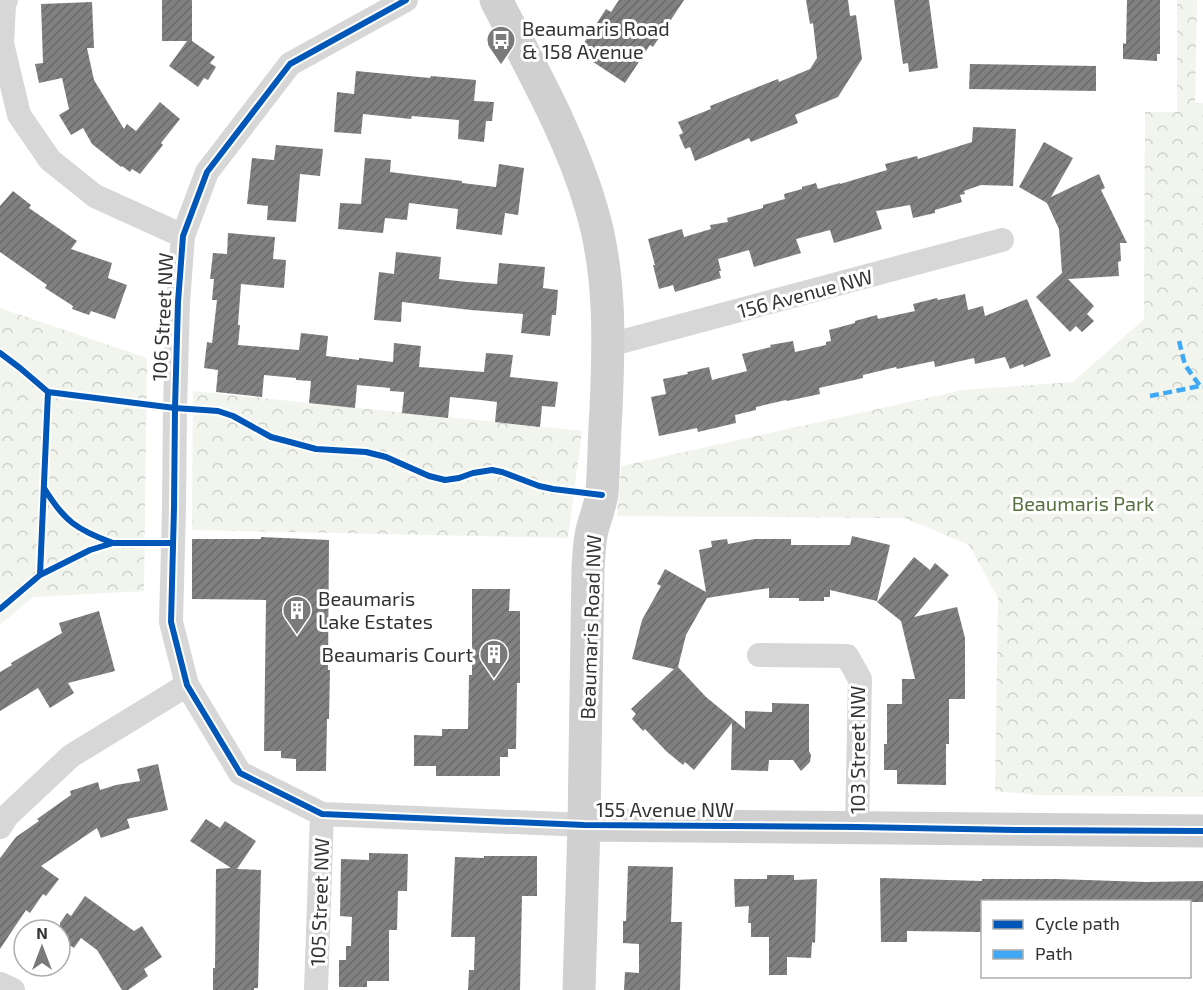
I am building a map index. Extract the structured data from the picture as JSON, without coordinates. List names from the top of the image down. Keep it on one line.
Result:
{"streets":{"street":["156 Avenue NW","106 Street NW","Beaumaris Road NW","103 Street NW","155 Avenue NW","105 Street NW"]},"crossings":[["156 Avenue NW","Beaumaris Road NW"],["106 Street NW","155 Avenue NW"],["Beaumaris Road NW","155 Avenue NW"],["103 Street NW","155 Avenue NW"],["155 Avenue NW","105 Street NW"]],"parks":["Beaumaris Park"],"places":{"bus stop":["Beaumaris Road & 158 Avenue"],"building":["Beaumaris Lake Estates","Beaumaris Court"]},"legend":["Cycle path","Path"],"north":"top"}
